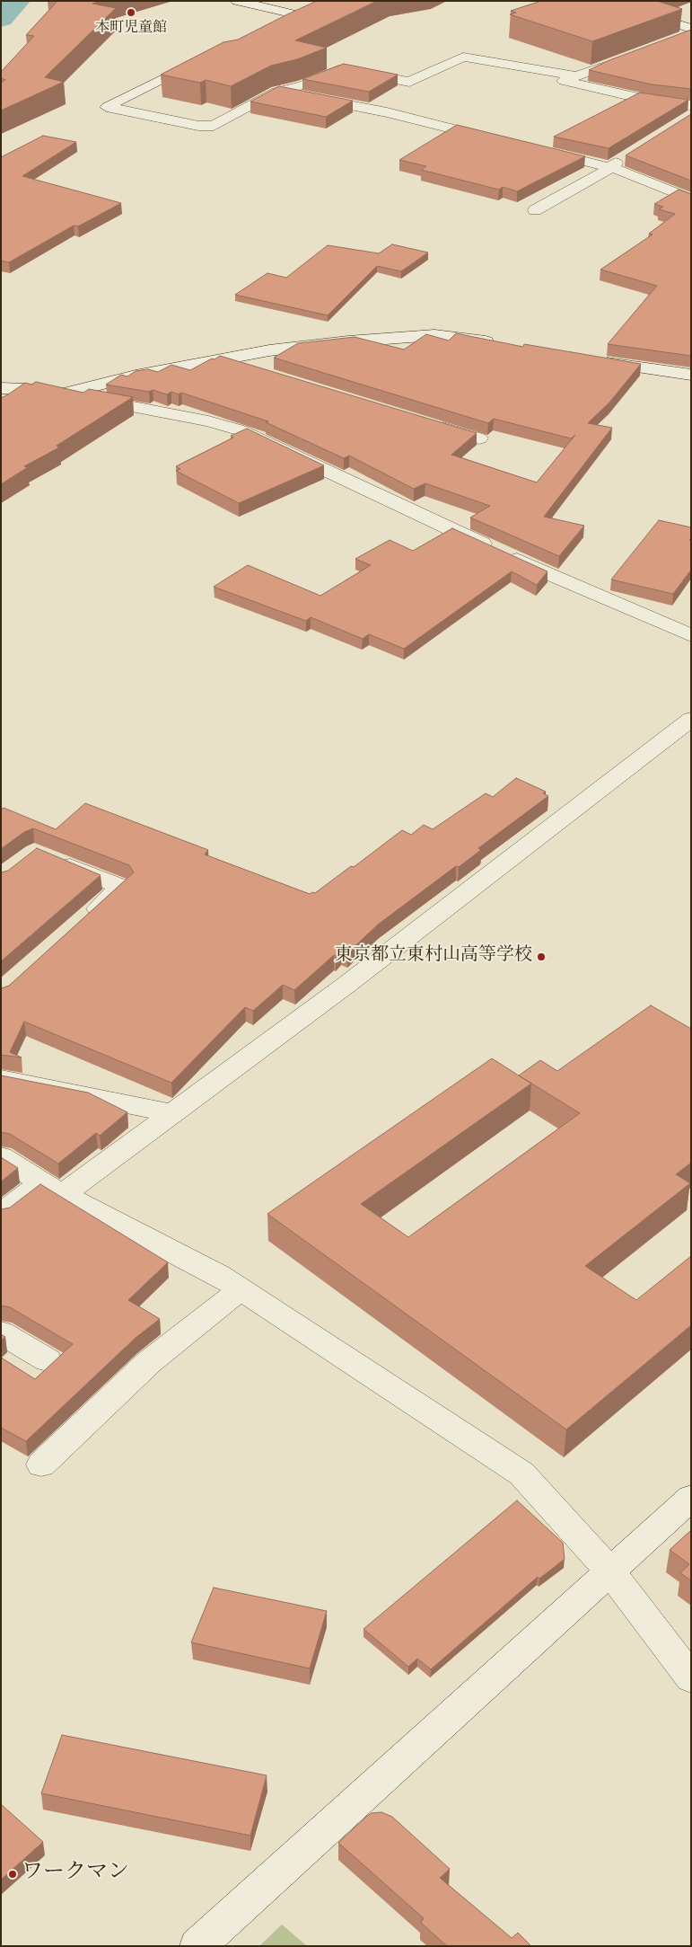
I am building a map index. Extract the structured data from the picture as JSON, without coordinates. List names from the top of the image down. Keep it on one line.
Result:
{"places":["本町児童館","東京都立東村山高等学校","ワークマン"]}
